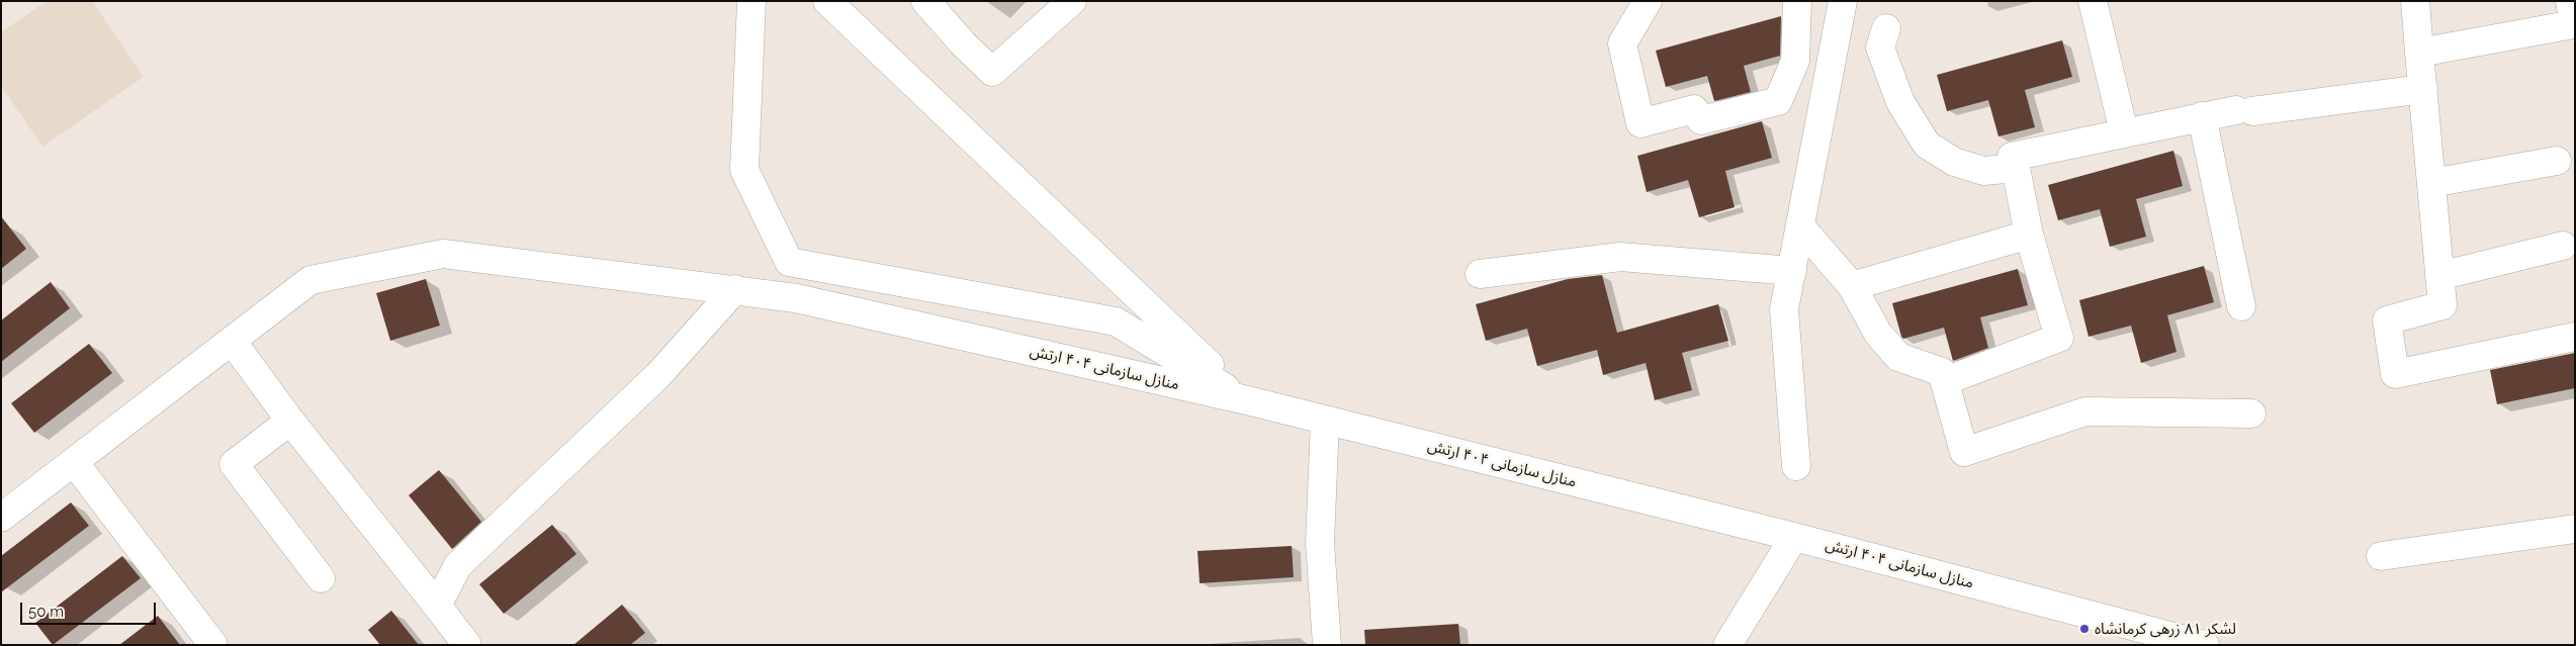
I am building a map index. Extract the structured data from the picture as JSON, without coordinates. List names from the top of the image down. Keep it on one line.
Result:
{"streets":{"street":["منازل سازمانی ۴۰۴ ارتش"]},"places":["لشکر ۸۱ زرهی کرمانشاه"],"scale_bar":"50 m"}
